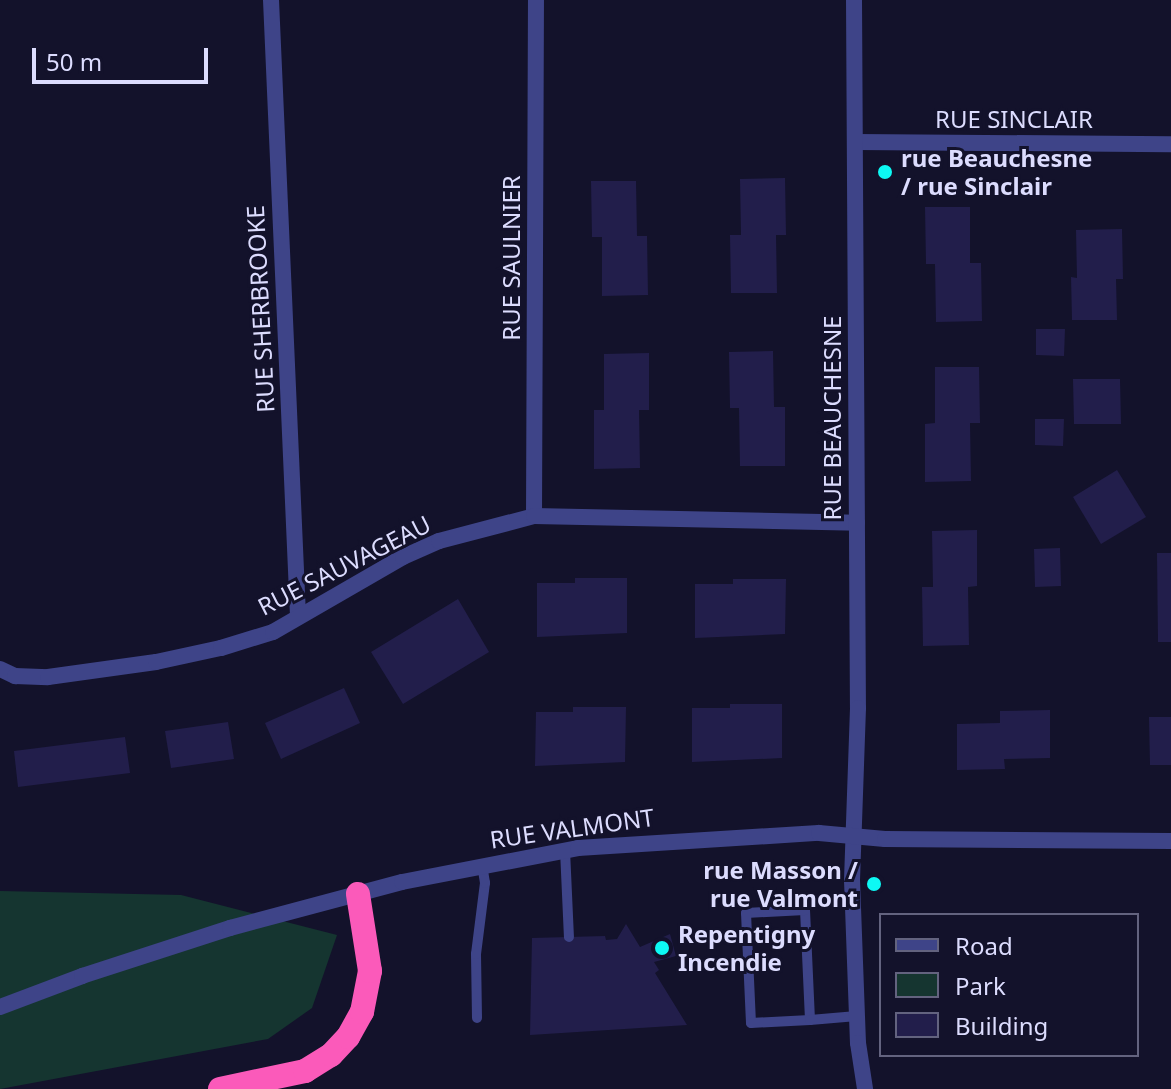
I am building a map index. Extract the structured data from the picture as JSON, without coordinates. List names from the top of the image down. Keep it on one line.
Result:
{"streets":{"street":["RUE SINCLAIR","RUE SAULNIER","RUE SHERBROOKE","RUE BEAUCHESNE","RUE SAUVAGEAU","RUE VALMONT"]},"crossings":[["RUE SINCLAIR","RUE BEAUCHESNE"],["RUE SAULNIER","RUE SAUVAGEAU"],["RUE SHERBROOKE","RUE SAUVAGEAU"],["RUE BEAUCHESNE","RUE SAUVAGEAU"],["RUE BEAUCHESNE","RUE VALMONT"]],"places":["rue Beauchesne / rue Sinclair","rue Masson / rue Valmont","Repentigny Incendie"],"legend":["Road","Park","Building"],"scale_bar":"50 m"}
